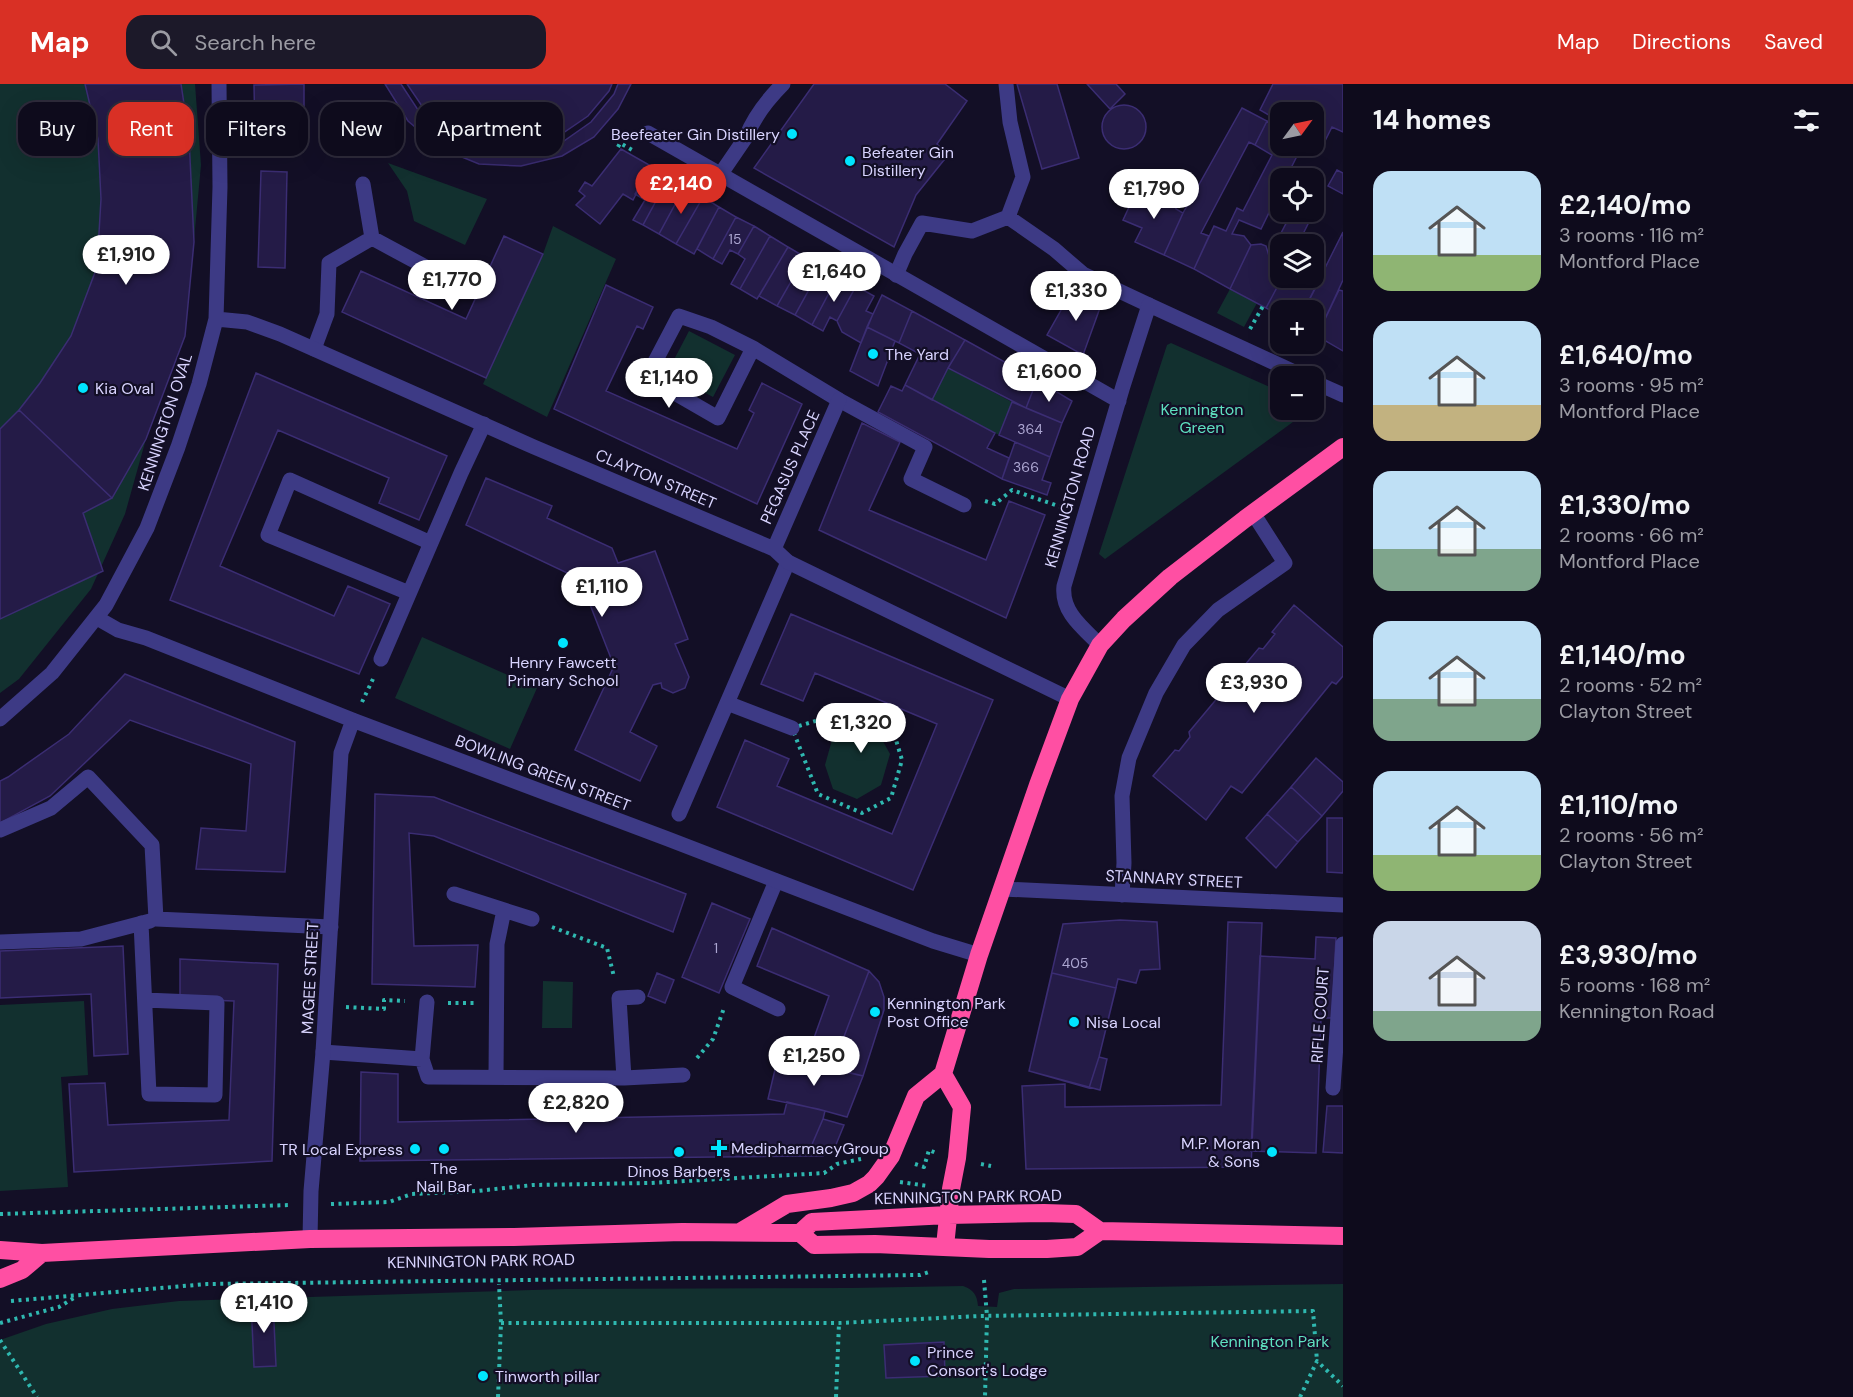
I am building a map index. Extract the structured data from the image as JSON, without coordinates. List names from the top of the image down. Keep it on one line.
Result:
{"streets":{"highway":["KENNINGTON PARK ROAD"],"street":["KENNINGTON OVAL","PEGASUS PLACE","CLAYTON STREET","KENNINGTON ROAD","BOWLING GREEN STREET","STANNARY STREET","MAGEE STREET","RIFLE COURT"]},"crossings":[["KENNINGTON OVAL","CLAYTON STREET"],["KENNINGTON OVAL","BOWLING GREEN STREET"],["PEGASUS PLACE","CLAYTON STREET"],["BOWLING GREEN STREET","MAGEE STREET"],["MAGEE STREET","KENNINGTON PARK ROAD"]],"parks":["Kennington Green","Kennington Park"],"places":{"other":["Beefeater Gin Distillery","Befeater Gin Distillery","The Yard","Kia Oval","Henry Fawcett Primary School","Kennington Park Post Office","Nisa Local","TR Local Express","The Nail Bar","Dinos Barbers","M.P. Moran & Sons","Prince Consort's Lodge","Tinworth pillar"],"health":["MedipharmacyGroup"]},"house_numbers":["15","364","366","1","405"],"north":"top right","page":{"header":"Map","search":"Search here","nav":["Map","Directions","Saved"],"heading":"14 homes","map_buttons":["+","−"],"chip":["Buy","Rent","Filters","New","Apartment"],"list":[{"name":"£2,140/mo","note":"3 rooms · 116 m² · Montford Place"},{"name":"£1,640/mo","note":"3 rooms · 95 m² · Montford Place"},{"name":"£1,330/mo","note":"2 rooms · 66 m² · Montford Place"},{"name":"£1,140/mo","note":"2 rooms · 52 m² · Clayton Street"},{"name":"£1,110/mo","note":"2 rooms · 56 m² · Clayton Street"},{"name":"£3,930/mo","note":"5 rooms · 168 m² · Kennington Road"}],"price":["£2,140","£1,790","£1,910","£1,640","£1,770","£1,330","£1,600","£1,140","£1,110","£3,930","£1,320","£1,250","£2,820","£1,410"]}}
